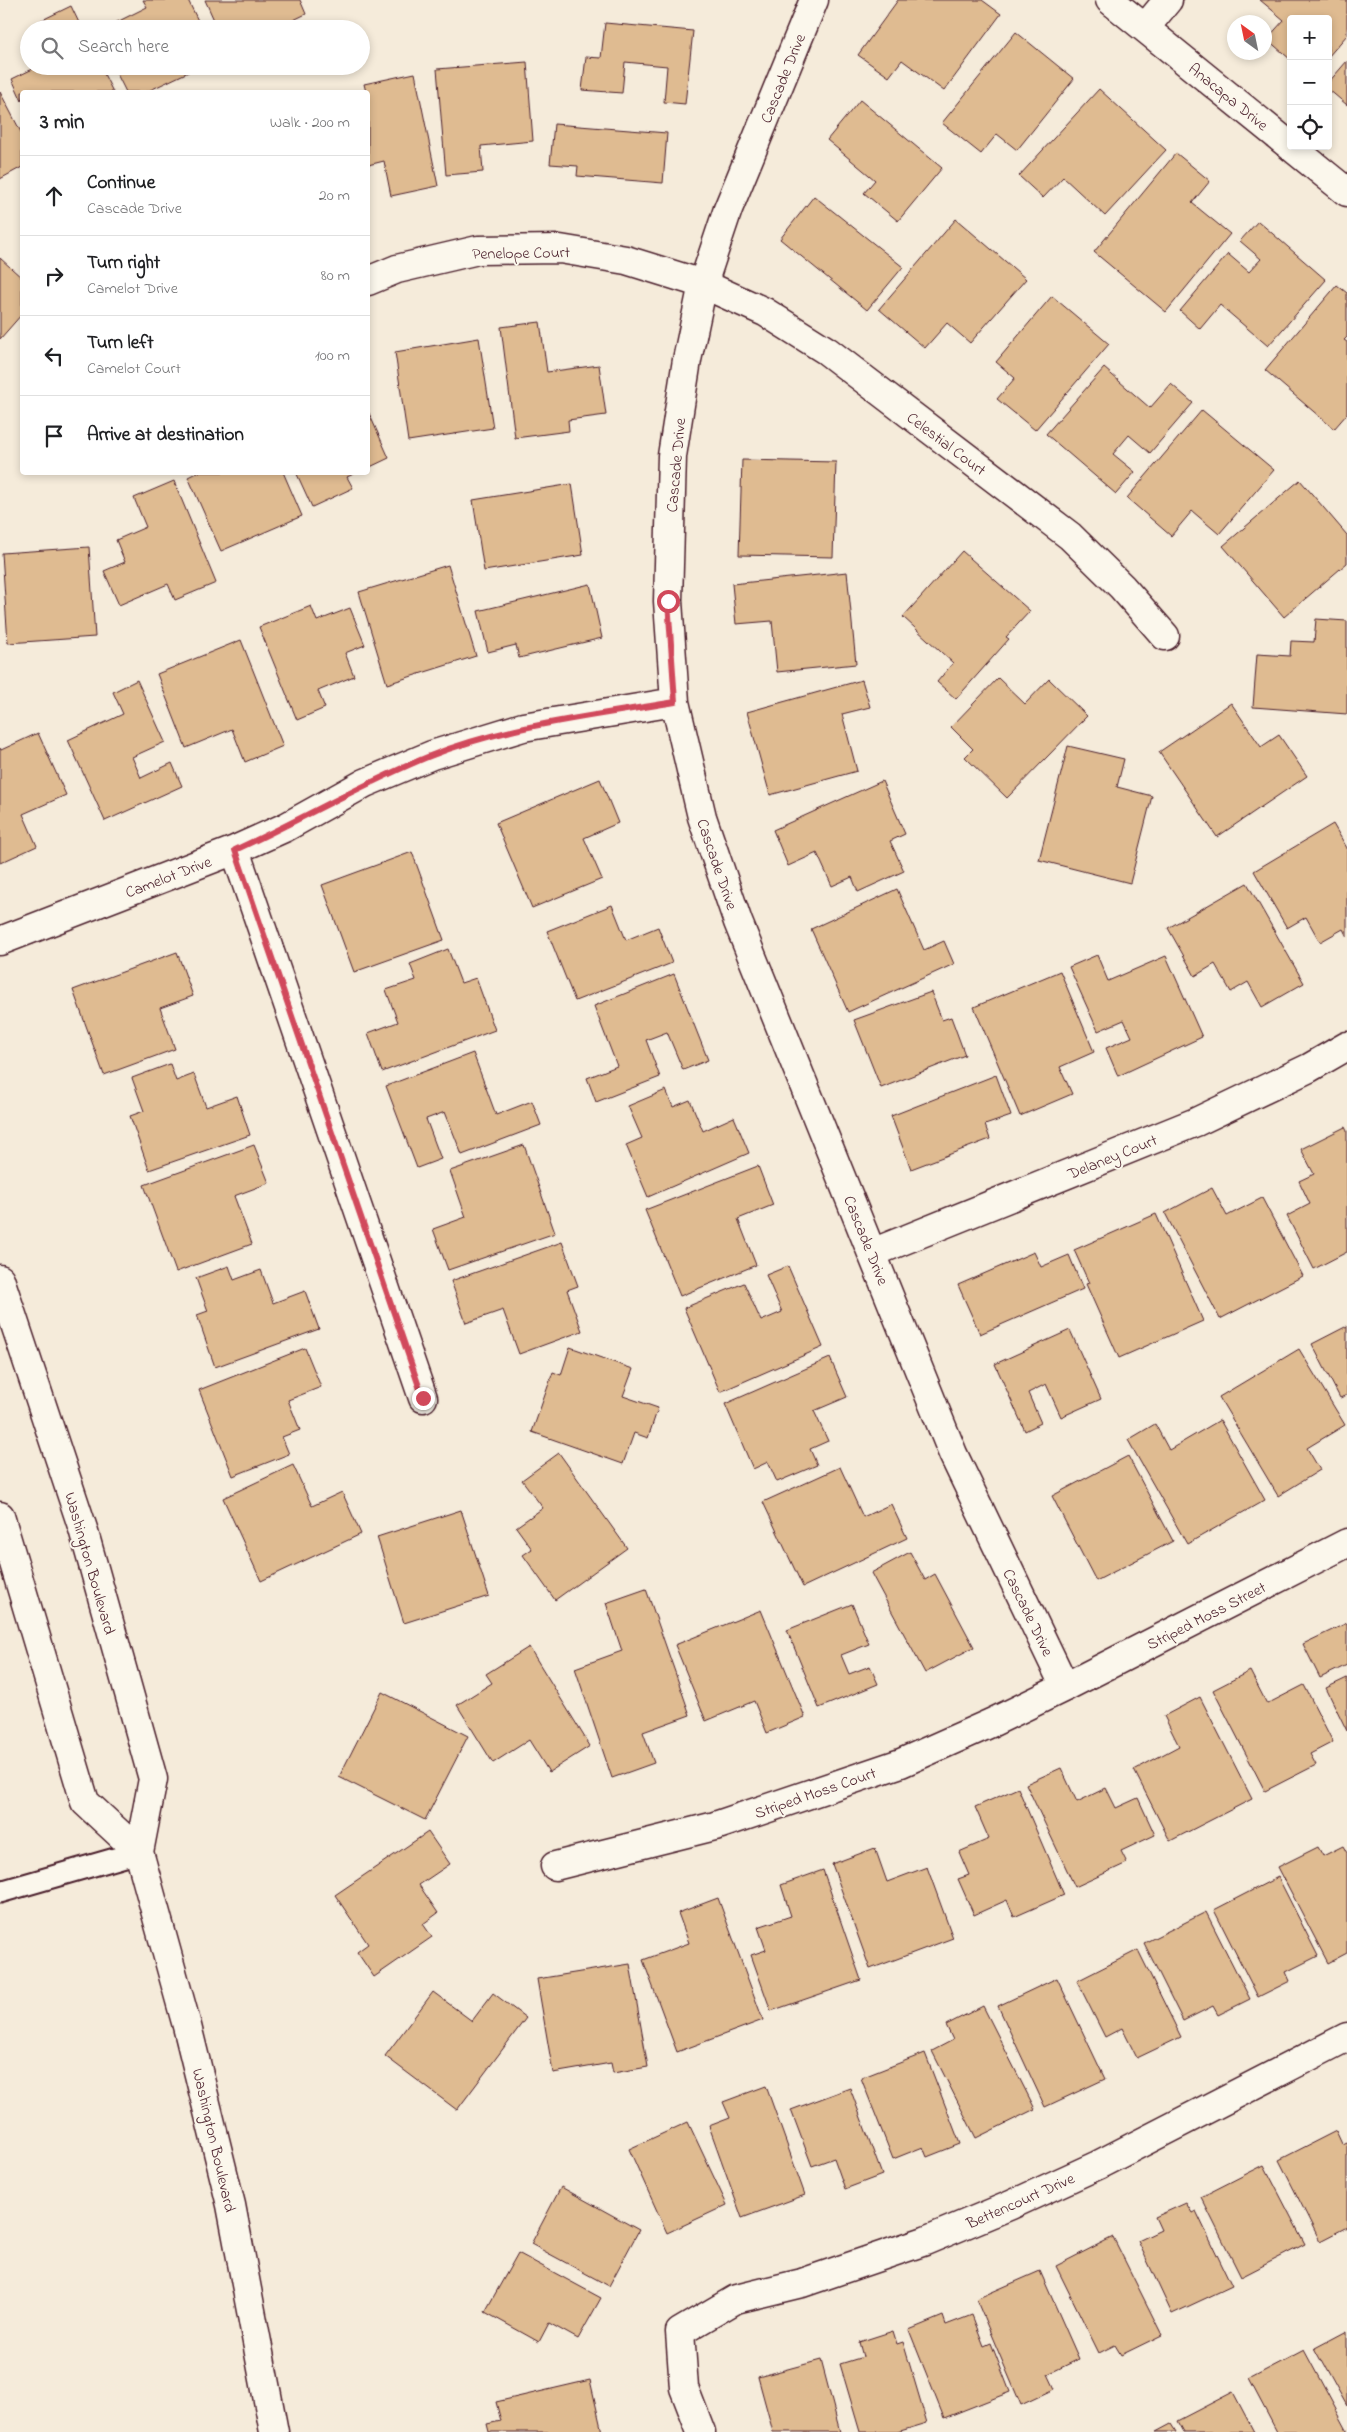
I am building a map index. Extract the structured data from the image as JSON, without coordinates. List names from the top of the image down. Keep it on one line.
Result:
{"streets":{"street":["Cascade Drive","Anacapa Drive","Penelope Court","Celestial Court","Camelot Drive","Delaney Court","Washington Boulevard","Striped Moss Street","Striped Moss Court","Bettencourt Drive"]},"crossings":[["Cascade Drive","Penelope Court"],["Cascade Drive","Celestial Court"],["Cascade Drive","Camelot Drive"],["Cascade Drive","Delaney Court"],["Cascade Drive","Striped Moss Street"],["Cascade Drive","Striped Moss Court"],["Penelope Court","Celestial Court"],["Striped Moss Street","Striped Moss Court"]],"north":"top left","page":{"map_buttons":["+","−"],"search":"Search here","heading":["3 min","Walk · 200 m"],"list":[["Continue","Cascade Drive","20 m"],["Turn right","Camelot Drive","80 m"],["Turn left","Camelot Court","100 m"],"Arrive at destination"]}}
